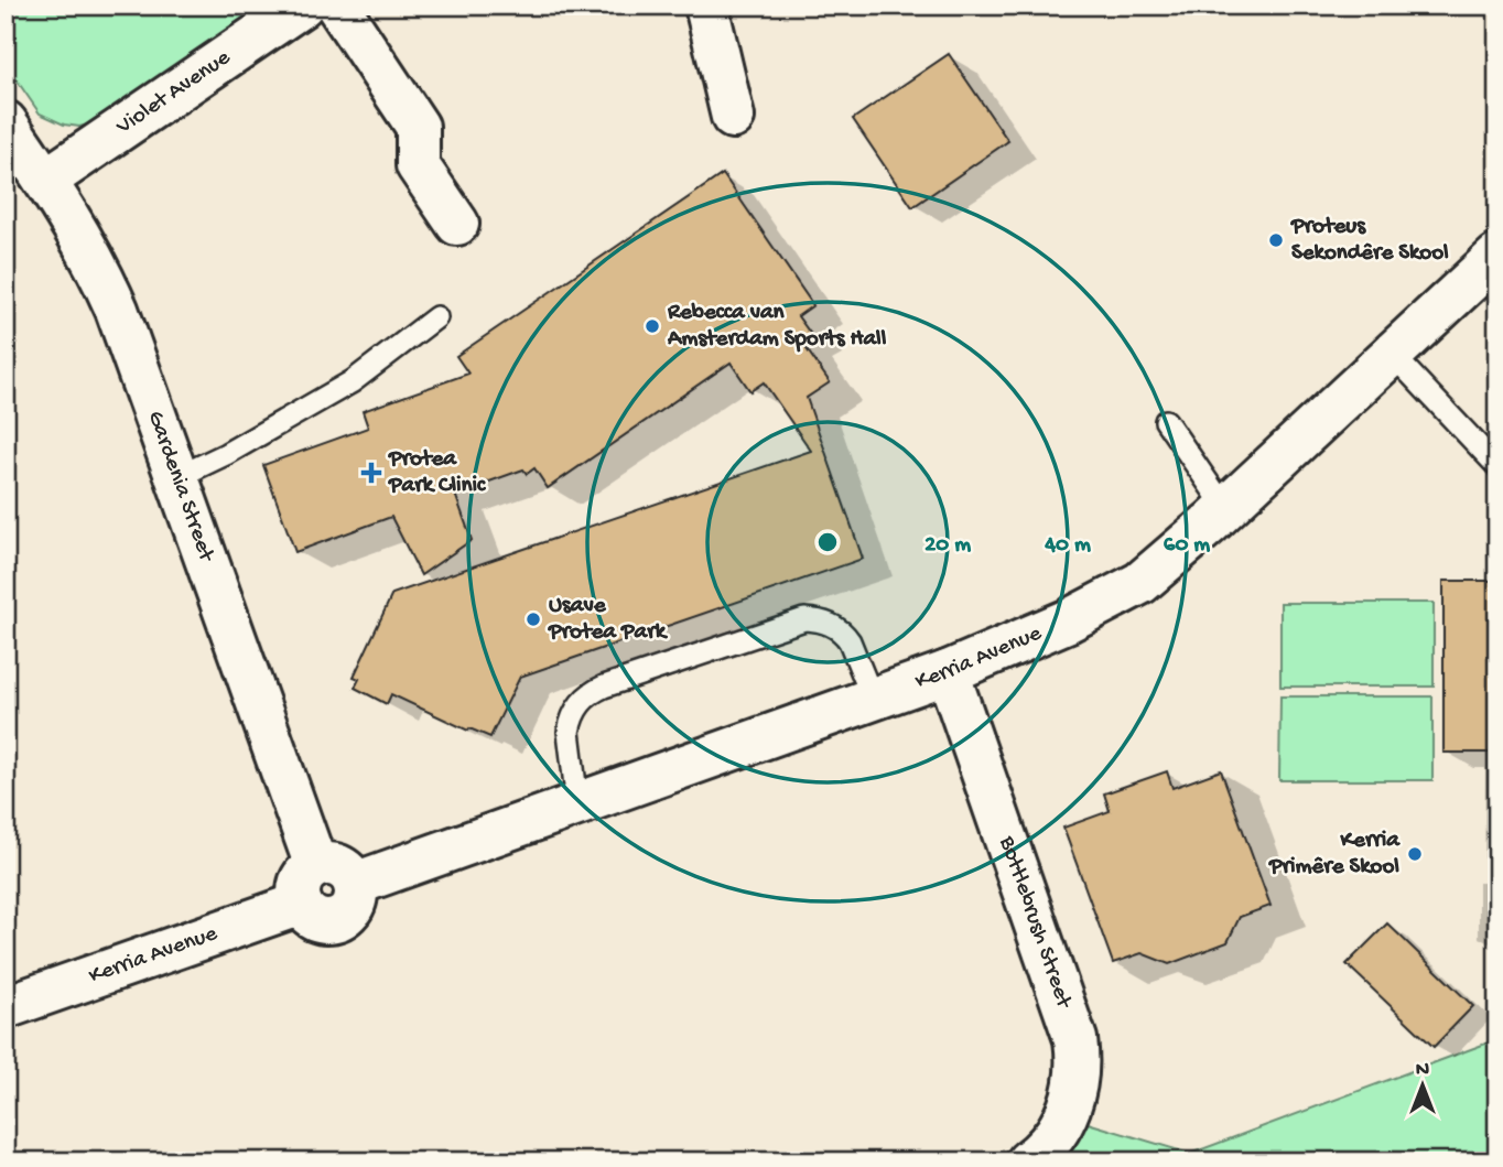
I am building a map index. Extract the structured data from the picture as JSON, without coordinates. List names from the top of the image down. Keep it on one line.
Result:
{"streets":{"street":["Violet Avenue","Gardenia Street","Kerria Avenue","Bottlebrush Street"]},"crossings":[["Violet Avenue","Gardenia Street"],["Gardenia Street","Kerria Avenue"],["Kerria Avenue","Bottlebrush Street"]],"places":{"other":["Proteus Sekondêre Skool","Rebecca van Amsterdam Sports Hall","Usave Protea Park","Kerria Primêre Skool"],"health":["Protea Park Clinic"]},"north":"top","rings":["20 m","40 m","60 m"]}
